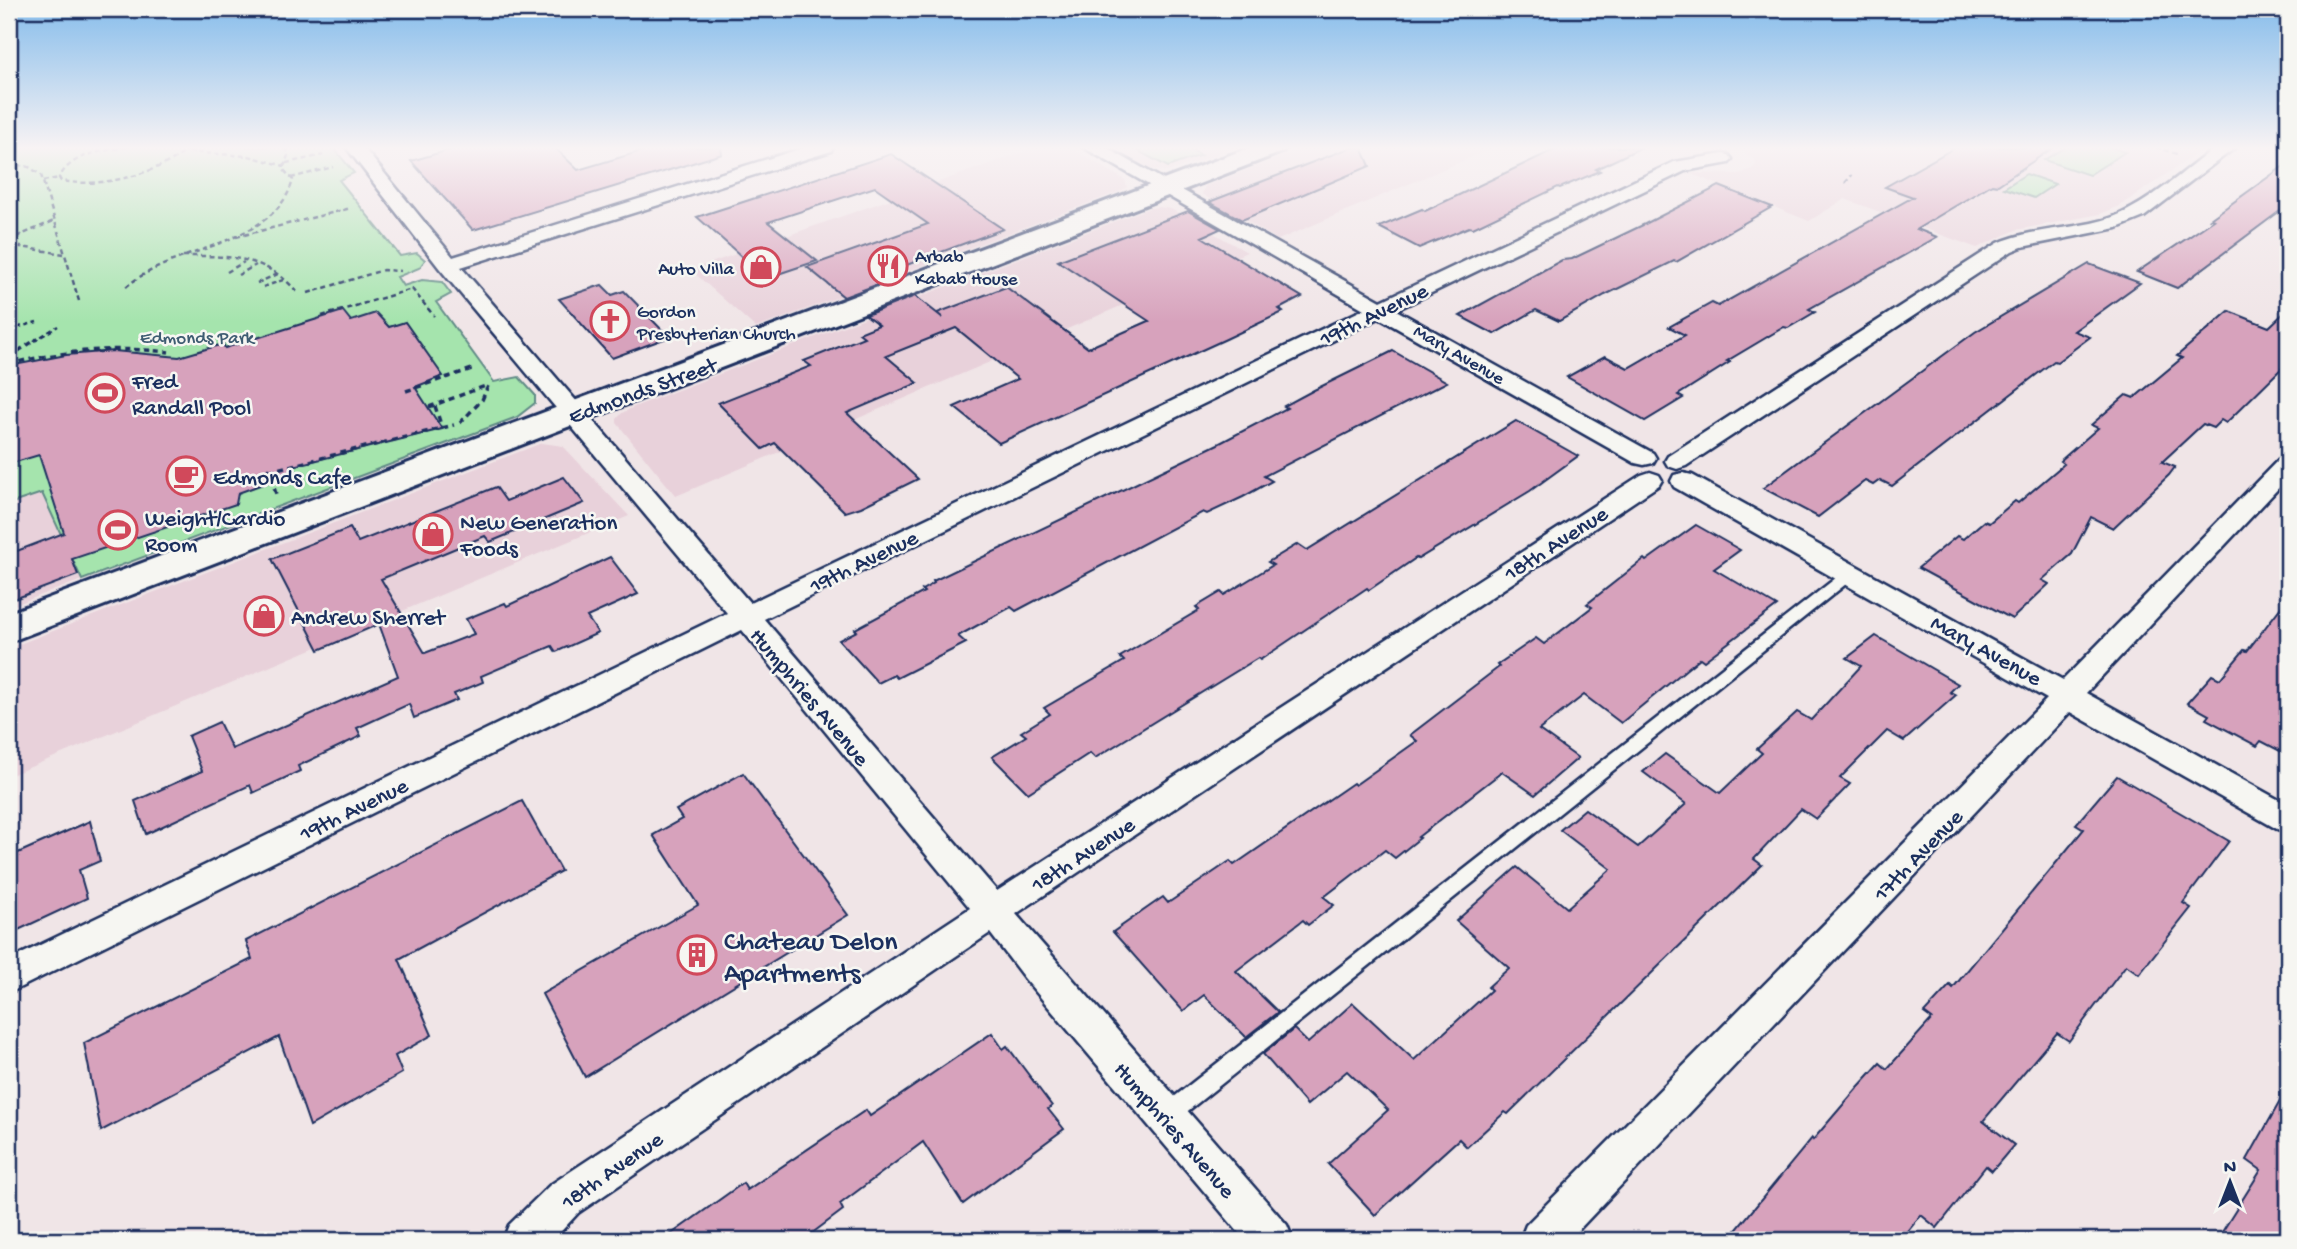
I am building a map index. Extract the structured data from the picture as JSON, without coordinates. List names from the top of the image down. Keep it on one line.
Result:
{"streets":{"street":["19th Avenue","Mary Avenue","Edmonds Street","18th Avenue","Humphries Avenue","17th Avenue"]},"crossings":[["19th Avenue","Mary Avenue"],["19th Avenue","Humphries Avenue"],["Mary Avenue","18th Avenue"],["Mary Avenue","17th Avenue"],["Edmonds Street","Humphries Avenue"],["18th Avenue","Humphries Avenue"]],"parks":["Edmonds Park"],"places":{"restaurant":["Arbab Kabab House"],"shop":["Auto Villa","New Generation Foods","Andrew Sherret"],"church":["Gordon Presbyterian Church"],"sports":["Fred Randall Pool","Weight/Cardio Room"],"cafe":["Edmonds Cafe"],"building":["Chateau Delon Apartments"]},"north":"top"}
